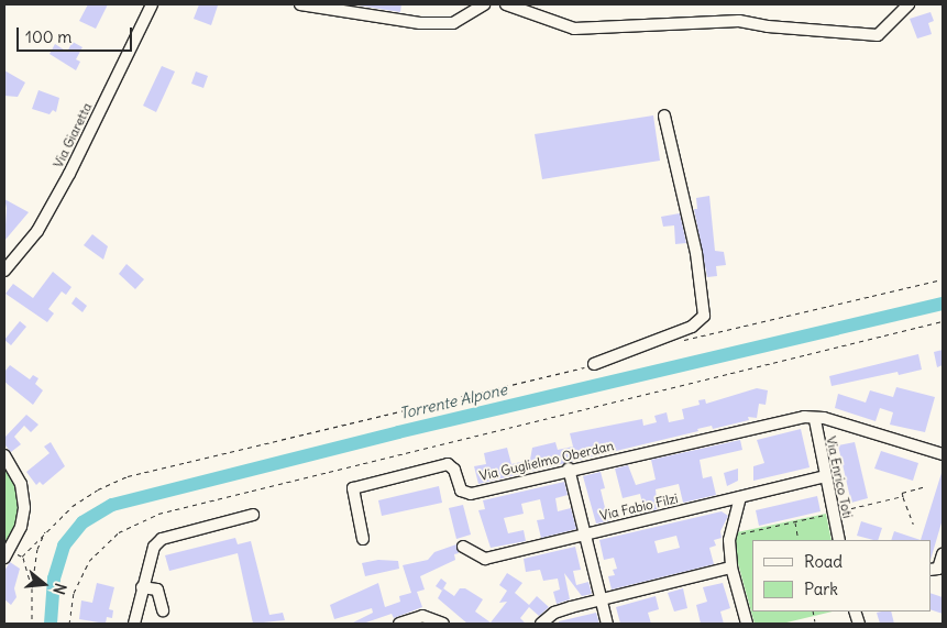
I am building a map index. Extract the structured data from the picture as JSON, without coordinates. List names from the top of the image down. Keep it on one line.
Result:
{"streets":{"street":["Via Giaretta","Via Guglielmo Oberdan","Via Enrico Toti","Via Fabio Filzi"]},"crossings":[["Via Guglielmo Oberdan","Via Enrico Toti"],["Via Enrico Toti","Via Fabio Filzi"]],"water":["Torrente Alpone"],"legend":["Road","Park"],"scale_bar":"100 m","north":"right"}
